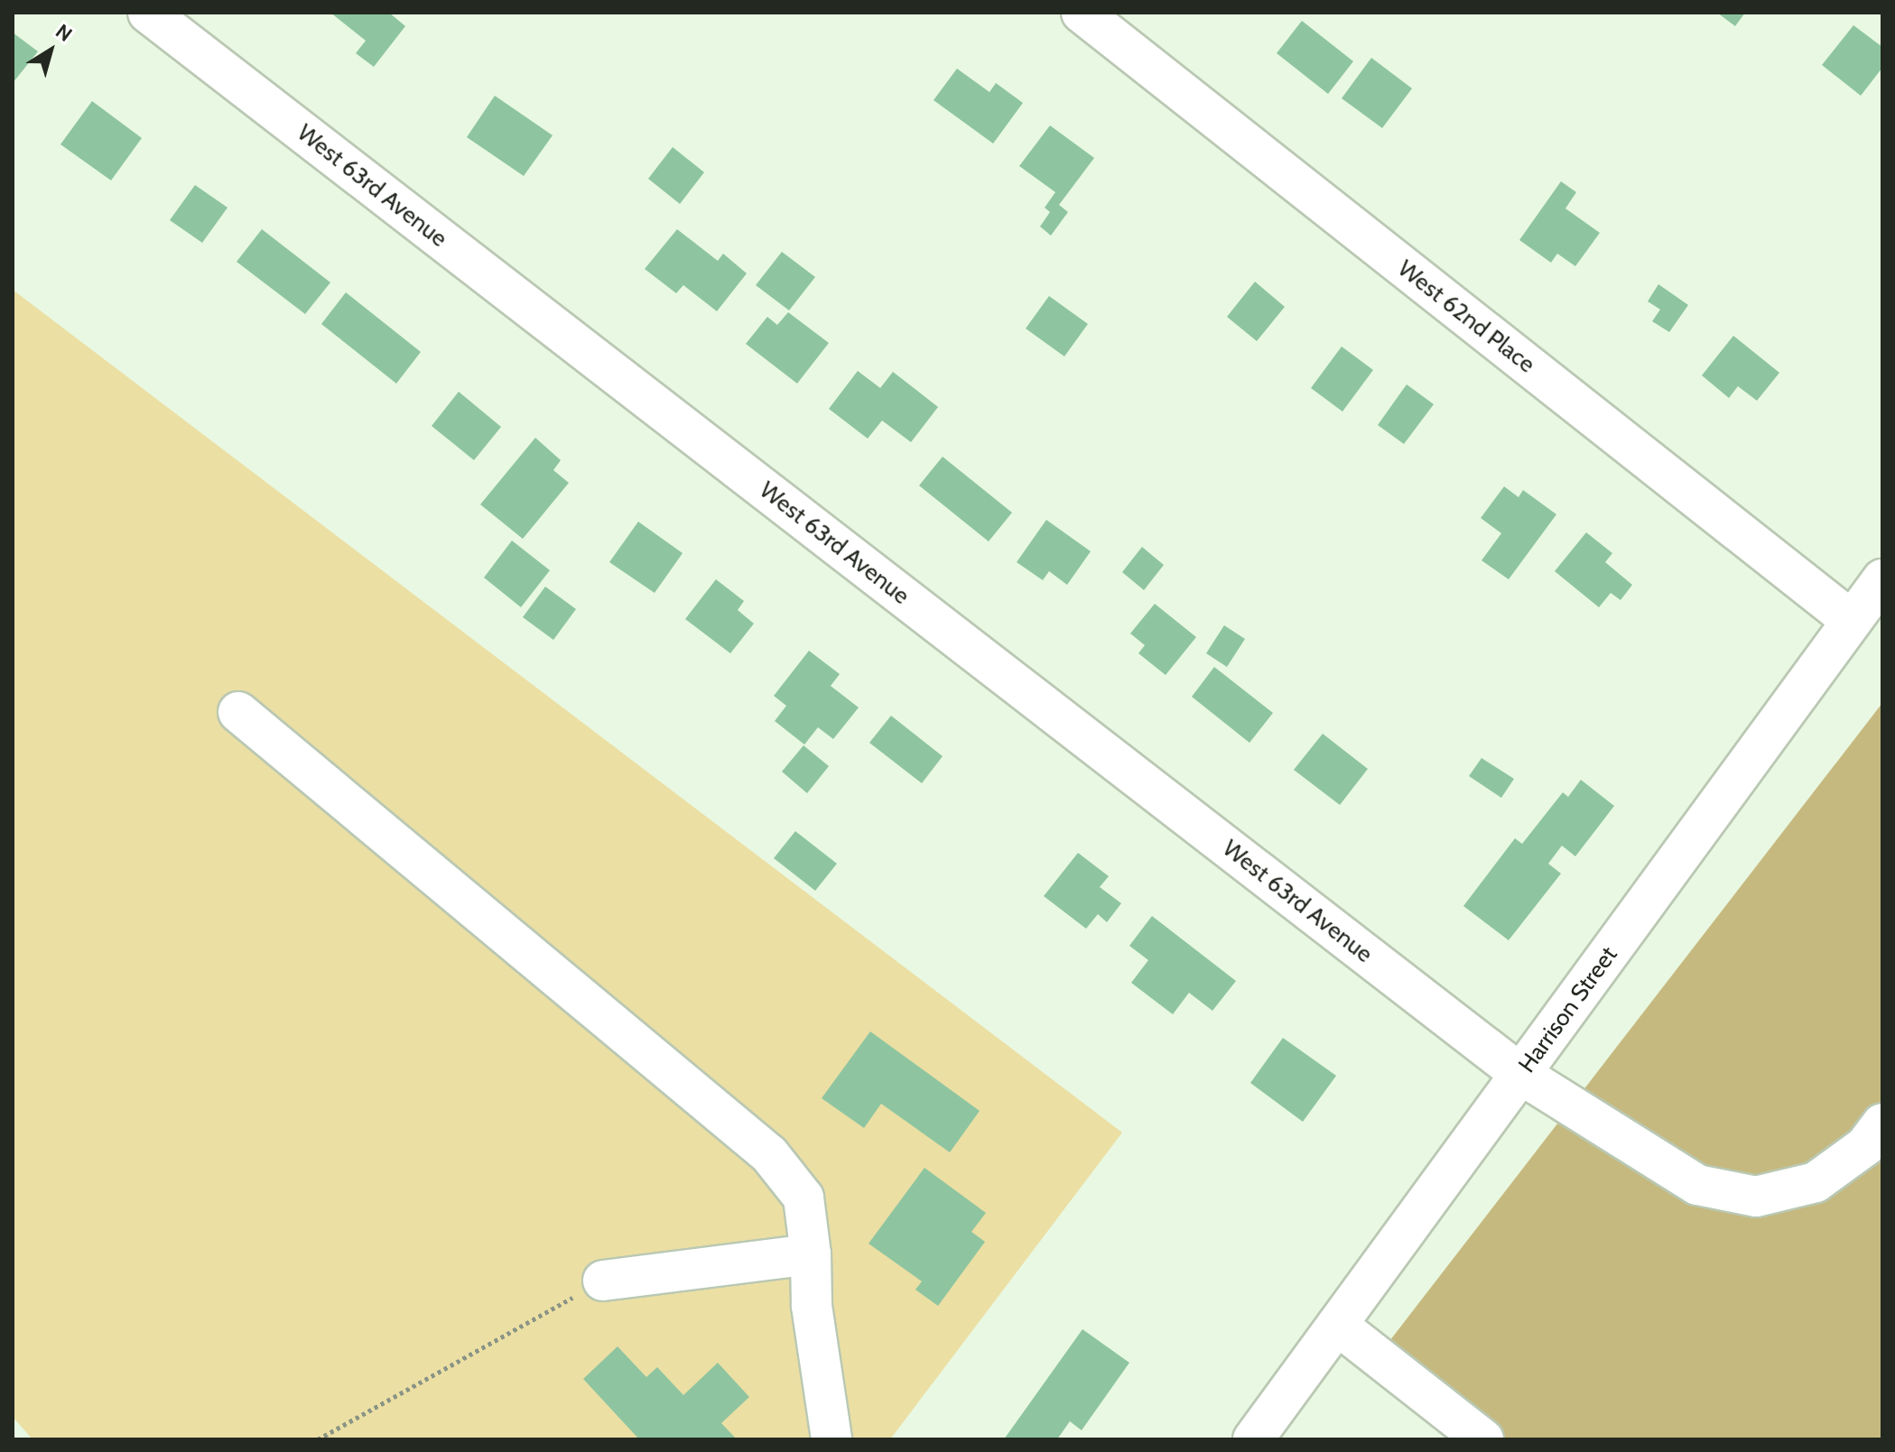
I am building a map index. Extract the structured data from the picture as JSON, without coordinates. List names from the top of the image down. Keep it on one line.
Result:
{"streets":{"street":["West 63rd Avenue","West 62nd Place","Harrison Street"]},"crossings":[["West 63rd Avenue","Harrison Street"],["West 62nd Place","Harrison Street"]],"north":"top right"}
